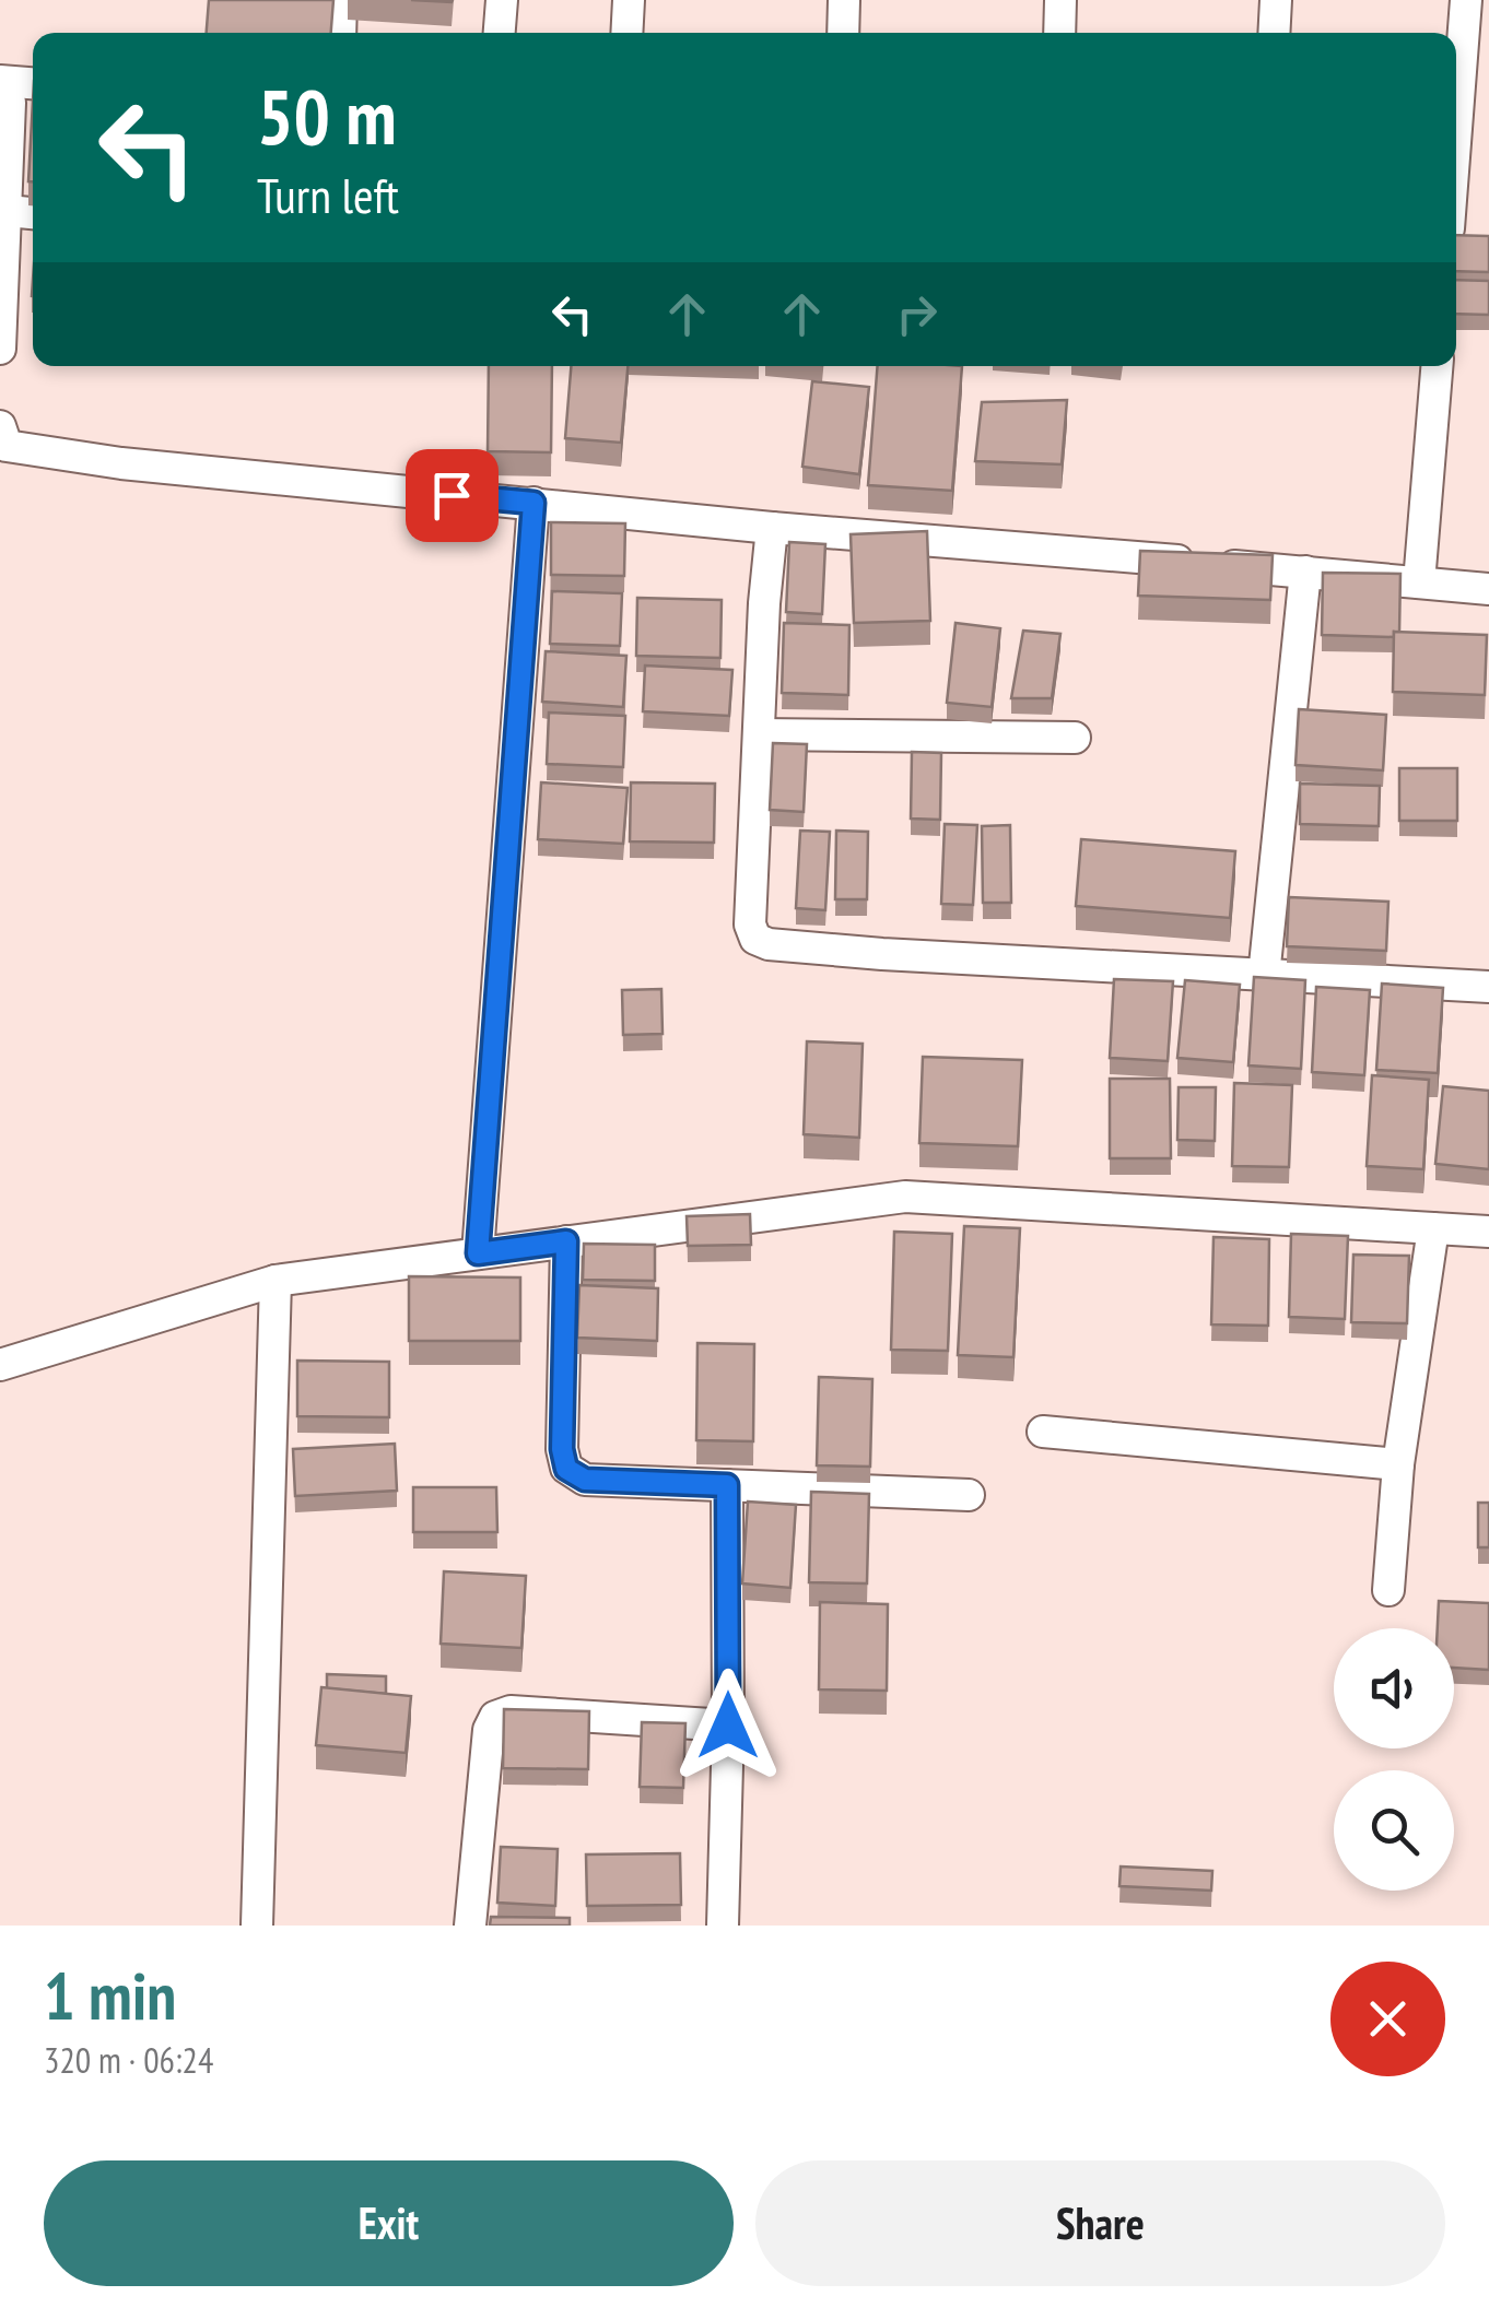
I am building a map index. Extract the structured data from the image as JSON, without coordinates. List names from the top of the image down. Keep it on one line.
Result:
{"page":{"turn":["50 m","Turn left"],"heading":["1 min","320 m · 06:24"],"buttons":["Exit","Share"]}}
